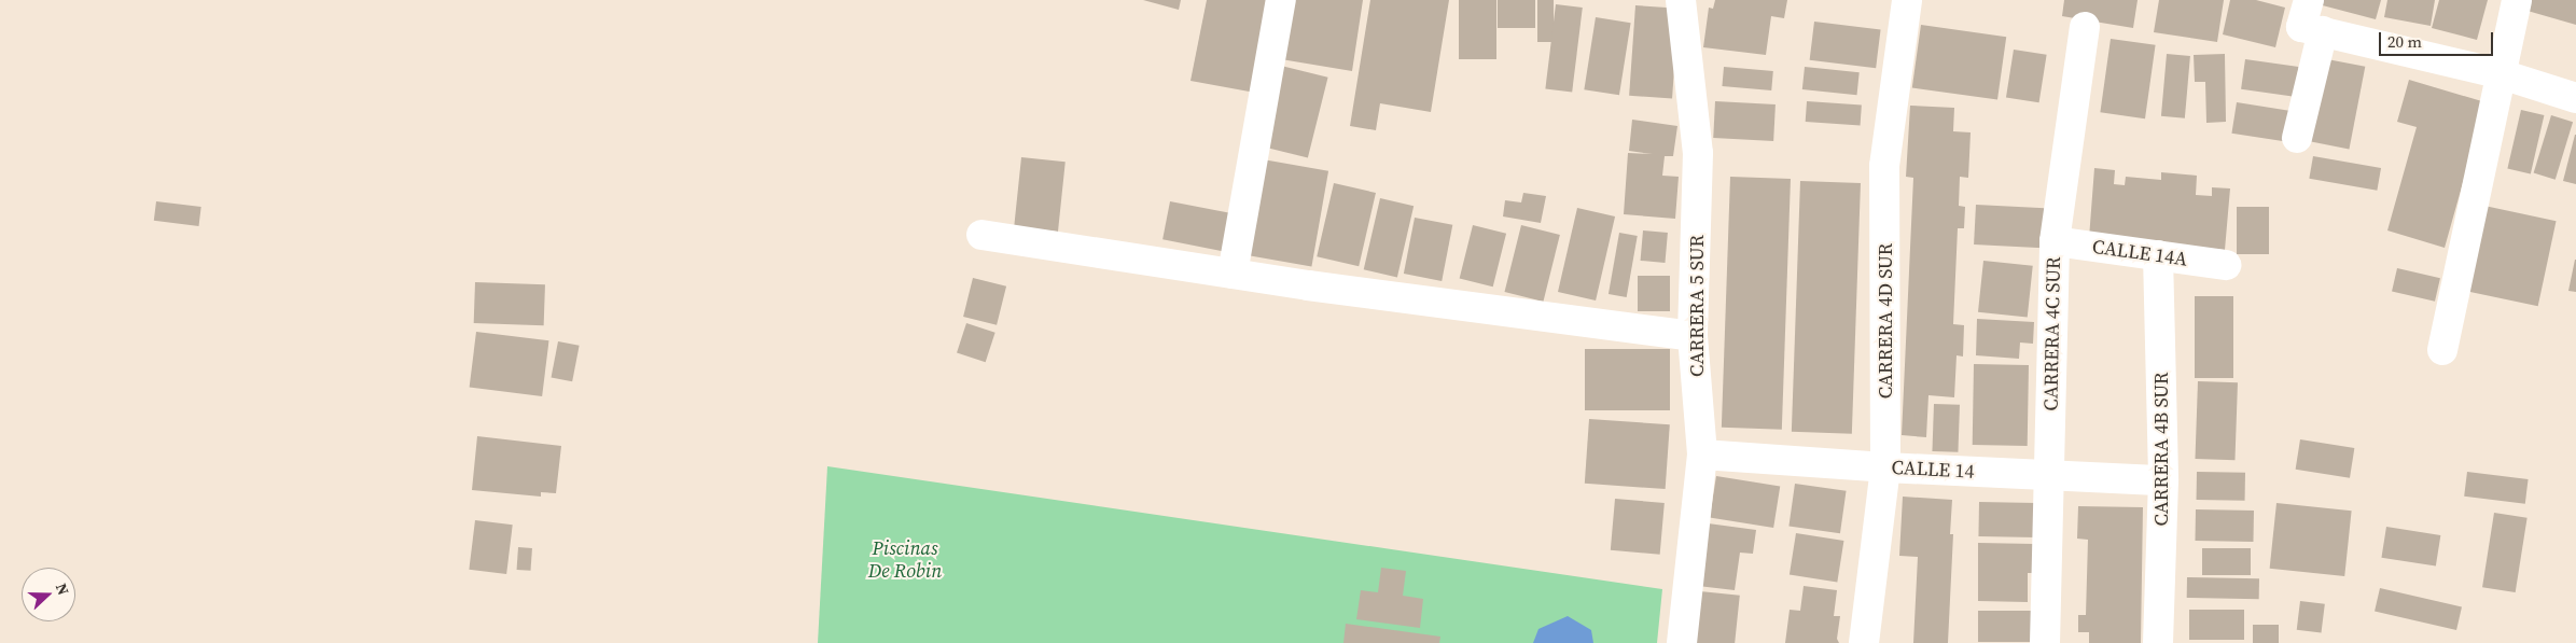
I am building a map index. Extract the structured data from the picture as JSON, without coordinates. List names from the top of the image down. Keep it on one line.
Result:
{"streets":{"street":["CALLE 14A","CARRERA 5 SUR","CARRERA 4D SUR","CARRERA 4C SUR","CARRERA 4B SUR","CALLE 14"]},"crossings":[["CALLE 14A","CARRERA 4C SUR"],["CALLE 14A","CARRERA 4B SUR"],["CARRERA 5 SUR","CALLE 14"],["CARRERA 4D SUR","CALLE 14"],["CARRERA 4C SUR","CALLE 14"],["CARRERA 4B SUR","CALLE 14"]],"parks":["Piscinas De Robin"],"scale_bar":"20 m","north":"right"}
